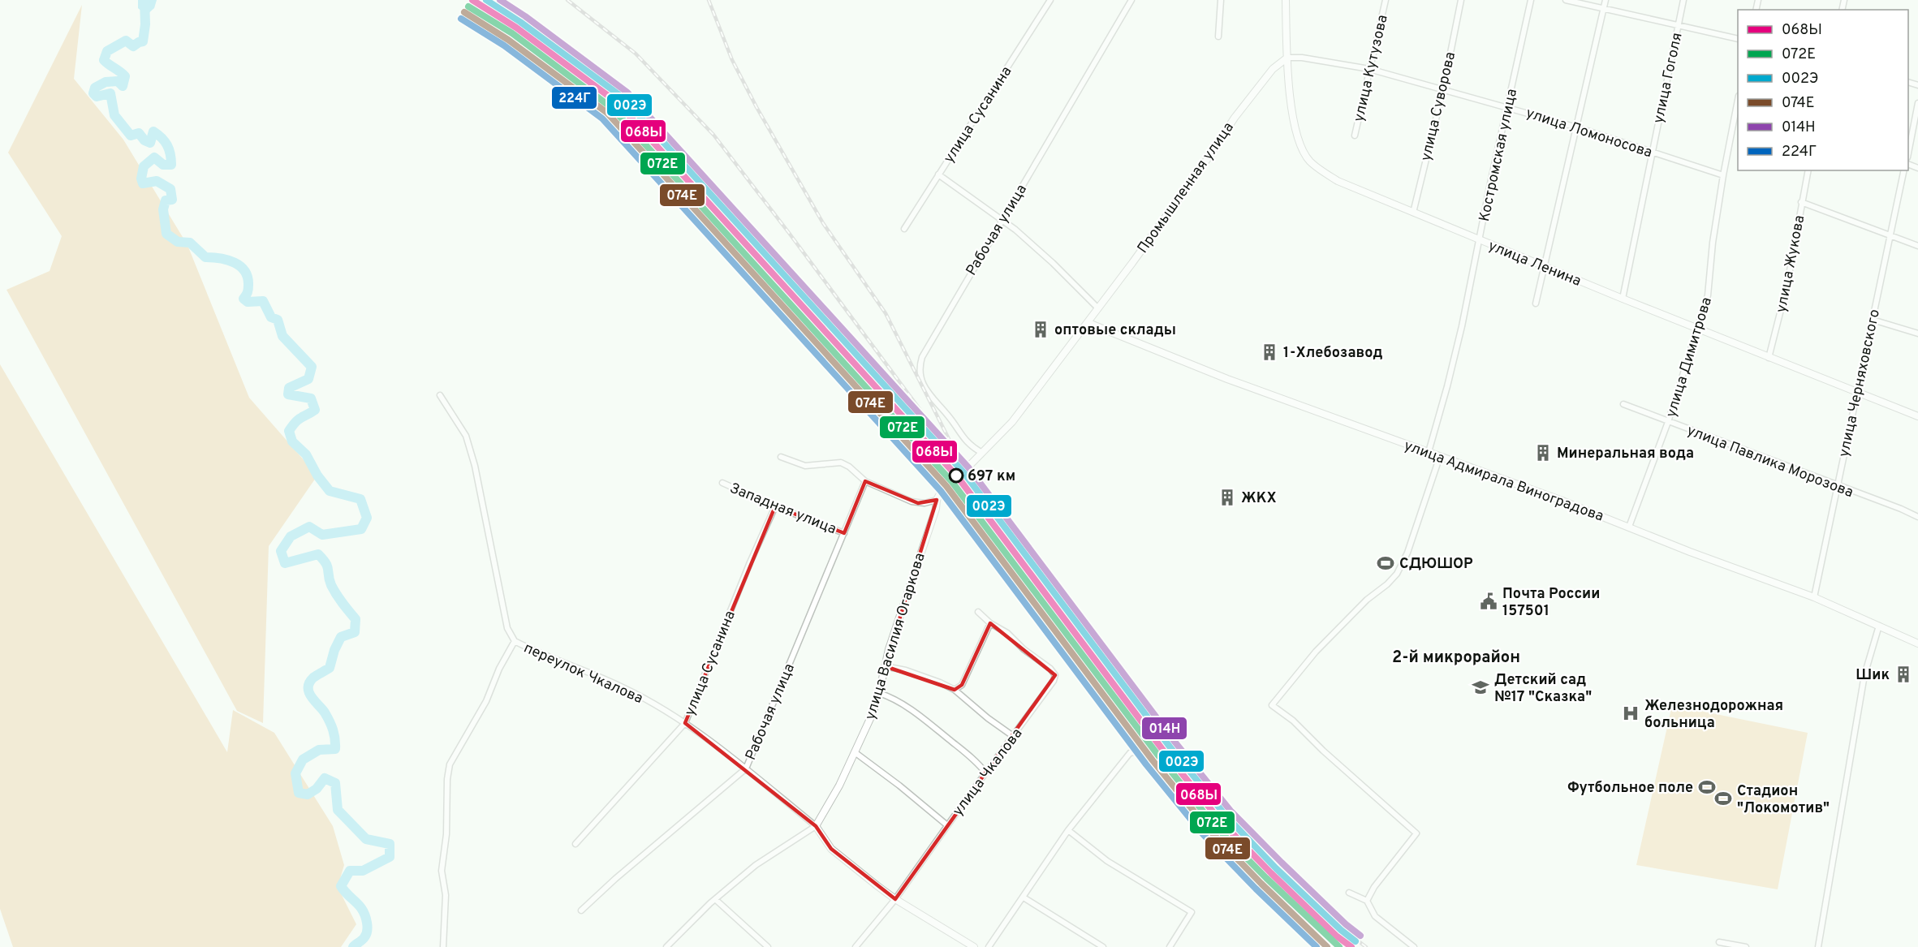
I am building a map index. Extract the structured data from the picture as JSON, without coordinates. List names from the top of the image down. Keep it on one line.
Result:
{"streets":{"street":["улица Кутузова","улица Гоголя","улица Суворова","улица Сусанина","улица Ломоносова","Костромская улица","Промышленная улица","Рабочая улица","улица Ленина","улица Жукова","улица Димитрова","улица Черняховского","улица Павлика Морозова","улица Адмирала Виноградова","Западная улица","улица Василия Огаркова","переулок Чкалова","улица Чкалова"]},"crossings":[["улица Кутузова","улица Ломоносова"],["улица Гоголя","улица Ломоносова"],["улица Гоголя","улица Ленина"],["улица Суворова","улица Ломоносова"],["улица Суворова","улица Ленина"],["улица Сусанина","Западная улица"],["улица Сусанина","переулок Чкалова"],["улица Ломоносова","Костромская улица"],["улица Ломоносова","Промышленная улица"],["улица Ломоносова","улица Ленина"],["улица Ломоносова","улица Димитрова"],["Костромская улица","улица Ленина"],["Костромская улица","улица Адмирала Виноградова"],["Промышленная улица","Рабочая улица"],["Промышленная улица","улица Ленина"],["Промышленная улица","улица Адмирала Виноградова"],["Промышленная улица","улица Василия Огаркова"],["Рабочая улица","Западная улица"],["Рабочая улица","улица Василия Огаркова"],["Рабочая улица","переулок Чкалова"],["улица Ленина","улица Жукова"],["улица Ленина","улица Димитрова"],["улица Ленина","улица Черняховского"],["улица Димитрова","улица Павлика Морозова"],["улица Димитрова","улица Адмирала Виноградова"],["улица Черняховского","улица Павлика Морозова"],["улица Черняховского","улица Адмирала Виноградова"],["улица Василия Огаркова","переулок Чкалова"],["переулок Чкалова","улица Чкалова"]],"districts":["2-й микрорайон"],"places":{"building":["оптовые склады","1-Хлебозавод","Минеральная вода","ЖКХ","Шик"],"other":["697 км"],"sports":["СДЮШОР","Футбольное поле","Стадион \"Локомотив\""],"public building":["Почта России 157501"],"school or university":["Детский сад №17 \"Сказка\""],"hospital":["Железнодорожная больница"]},"lines":["transit line 068Ы","transit line 002Э","transit line 014Н","transit line 072Е","transit line 074Е","transit line 224Г"],"legend":["068Ы","072Е","002Э","074Е","014Н","224Г"]}
